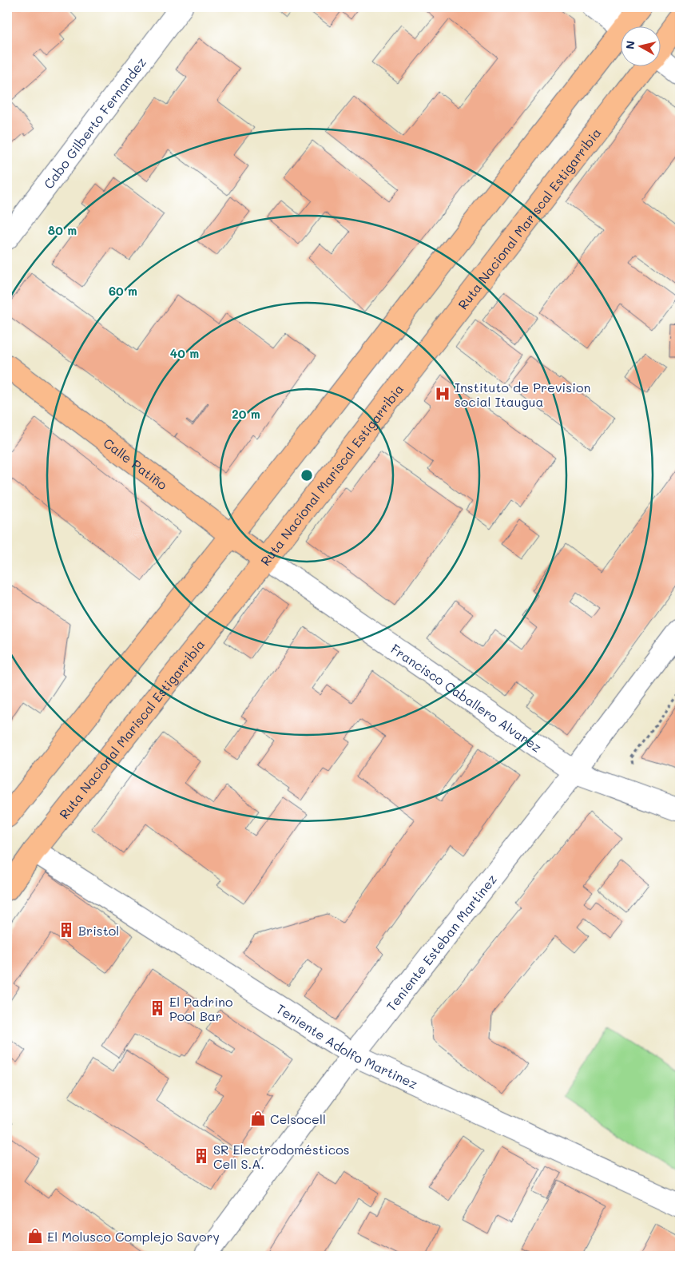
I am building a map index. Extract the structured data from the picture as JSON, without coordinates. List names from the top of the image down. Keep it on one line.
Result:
{"streets":{"main road":["Ruta Nacional Mariscal Estigarribia","Calle Patiño"],"street":["Cabo Gilberto Fernandez","Francisco Caballero Alvarez","Teniente Esteban Martinez","Teniente Adolfo Martinez"]},"crossings":[["Ruta Nacional Mariscal Estigarribia","Calle Patiño"],["Ruta Nacional Mariscal Estigarribia","Francisco Caballero Alvarez"],["Ruta Nacional Mariscal Estigarribia","Teniente Adolfo Martinez"],["Calle Patiño","Francisco Caballero Alvarez"],["Francisco Caballero Alvarez","Teniente Esteban Martinez"],["Teniente Esteban Martinez","Teniente Adolfo Martinez"]],"places":{"hospital":["Instituto de Prevision social Itaugua"],"building":["Bristol","El Padrino Pool Bar","SR Electrodomésticos Cell S.A."],"shop":["Celsocell","El Molusco Complejo Savory"]},"north":"left","rings":["80 m","60 m","40 m","20 m"]}
